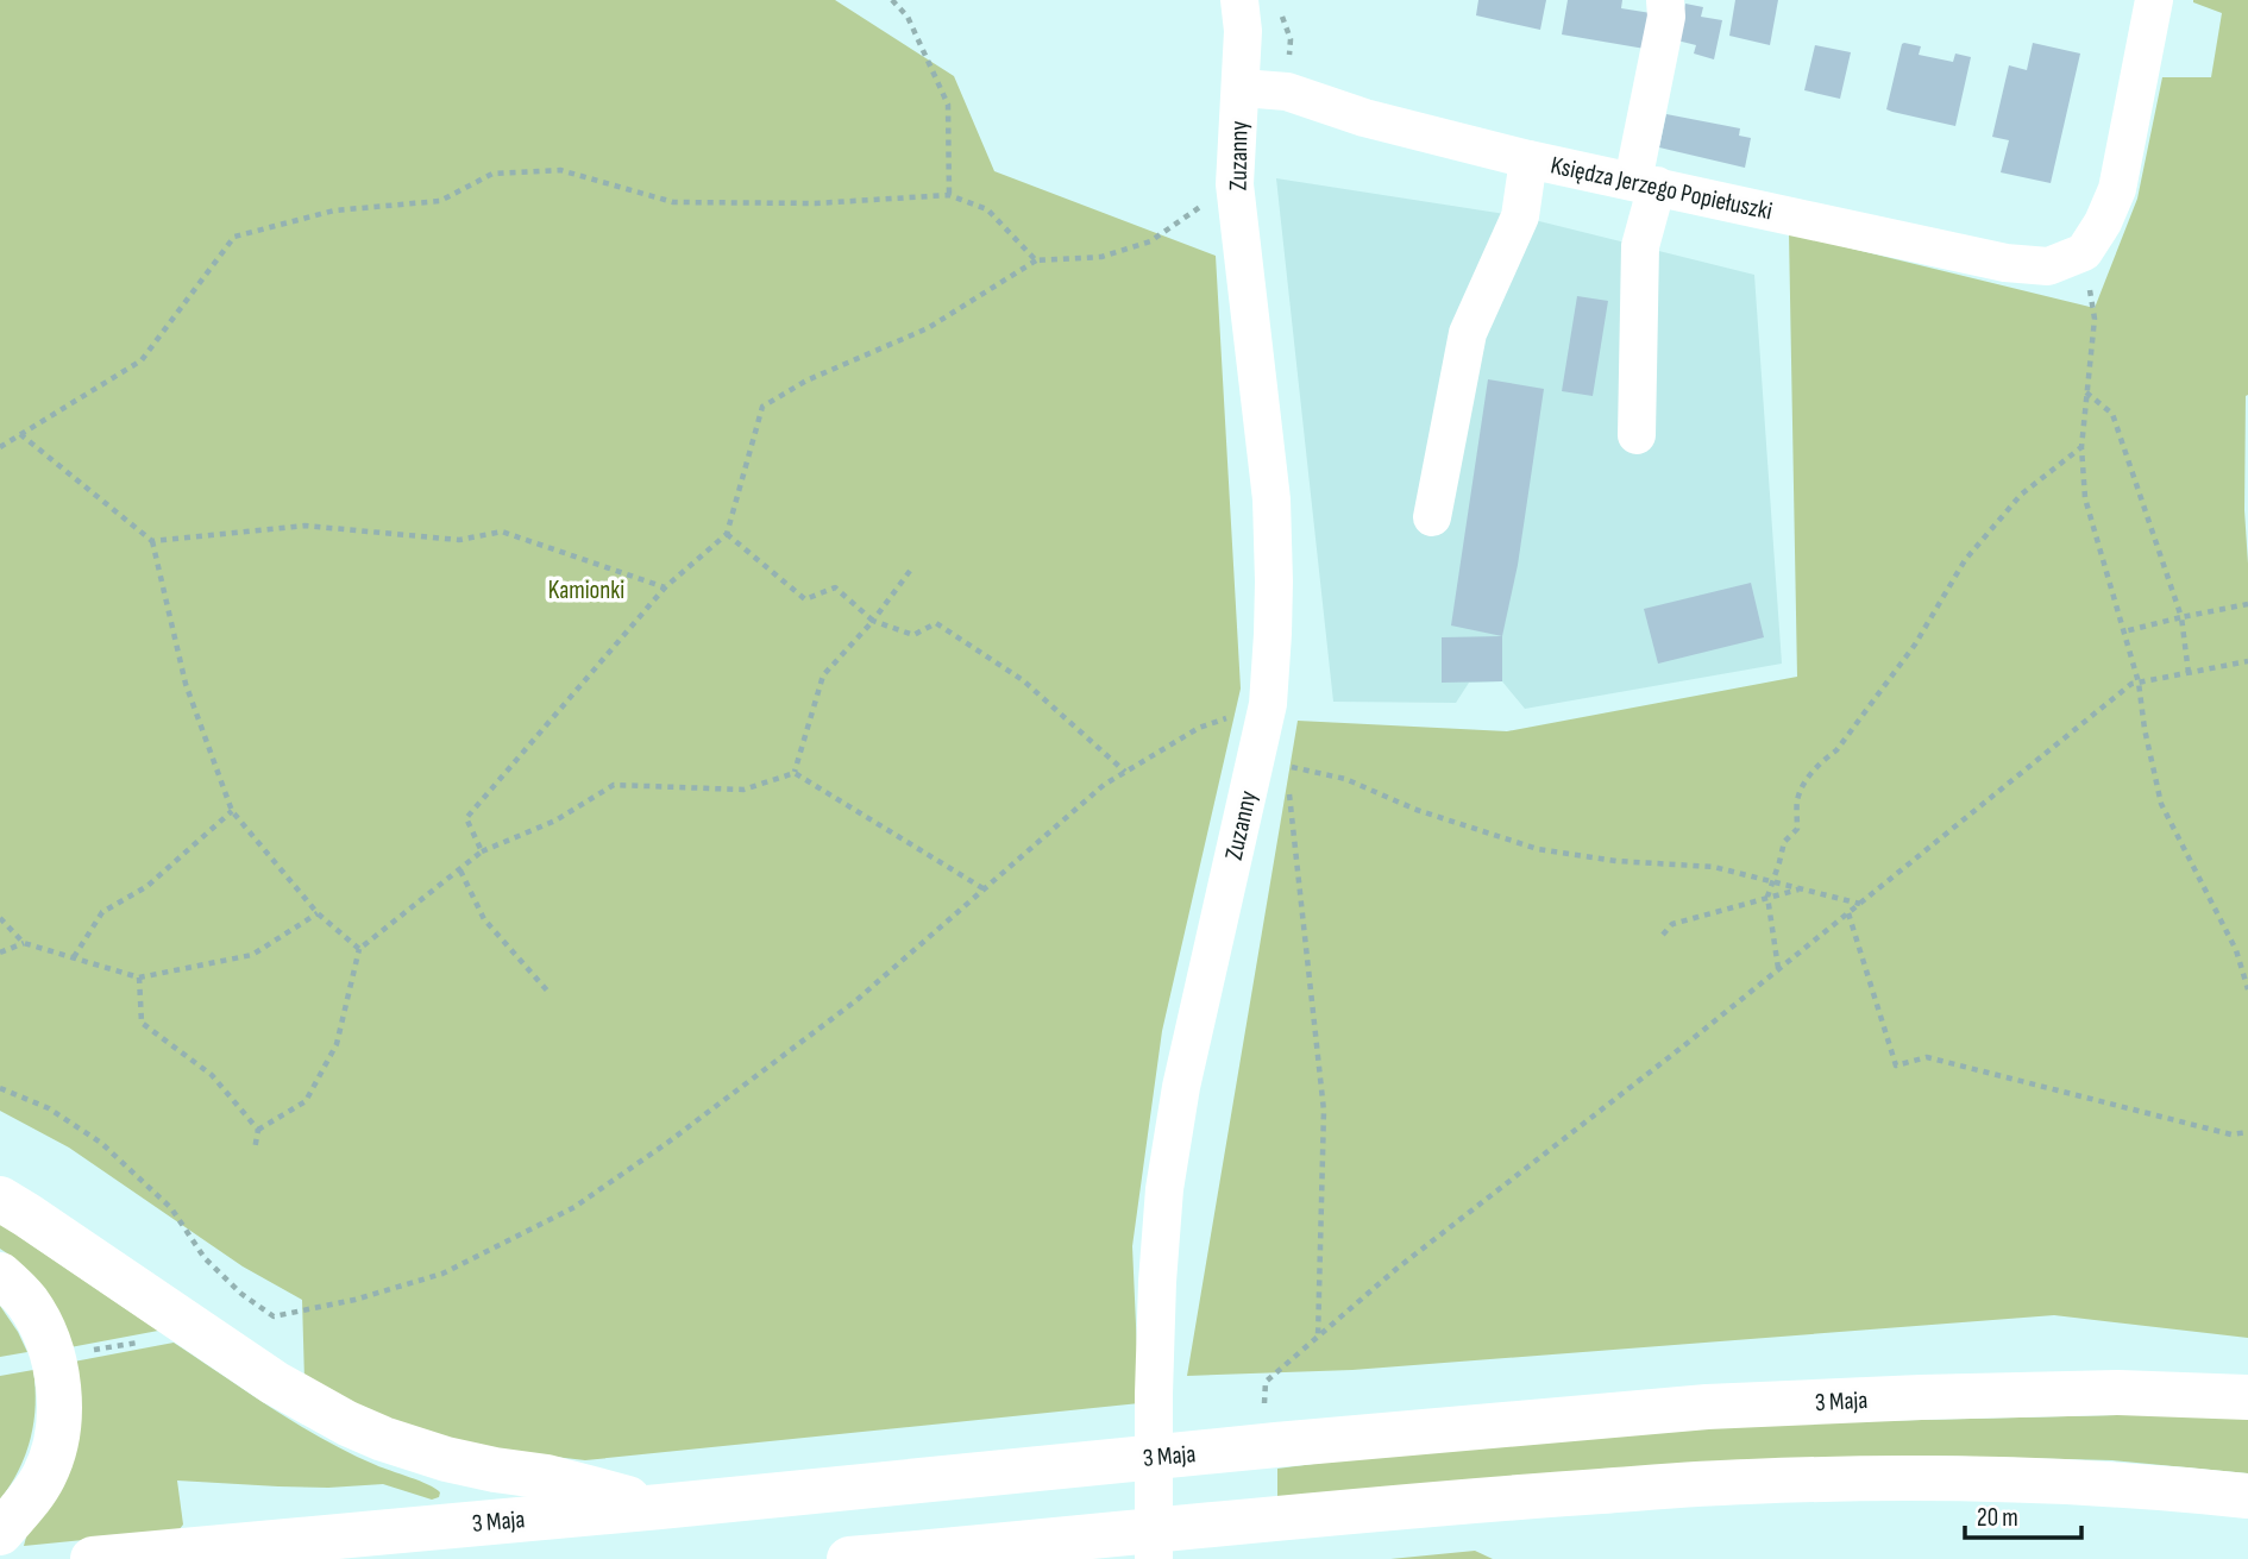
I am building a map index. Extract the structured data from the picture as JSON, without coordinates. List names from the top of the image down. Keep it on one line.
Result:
{"streets":{"main road":["3 Maja"],"street":["Zuzanny","Księdza Jerzego Popiełuszki"]},"crossings":[["Zuzanny","Księdza Jerzego Popiełuszki"]],"parks":["Kamionki"],"scale_bar":"20 m"}
